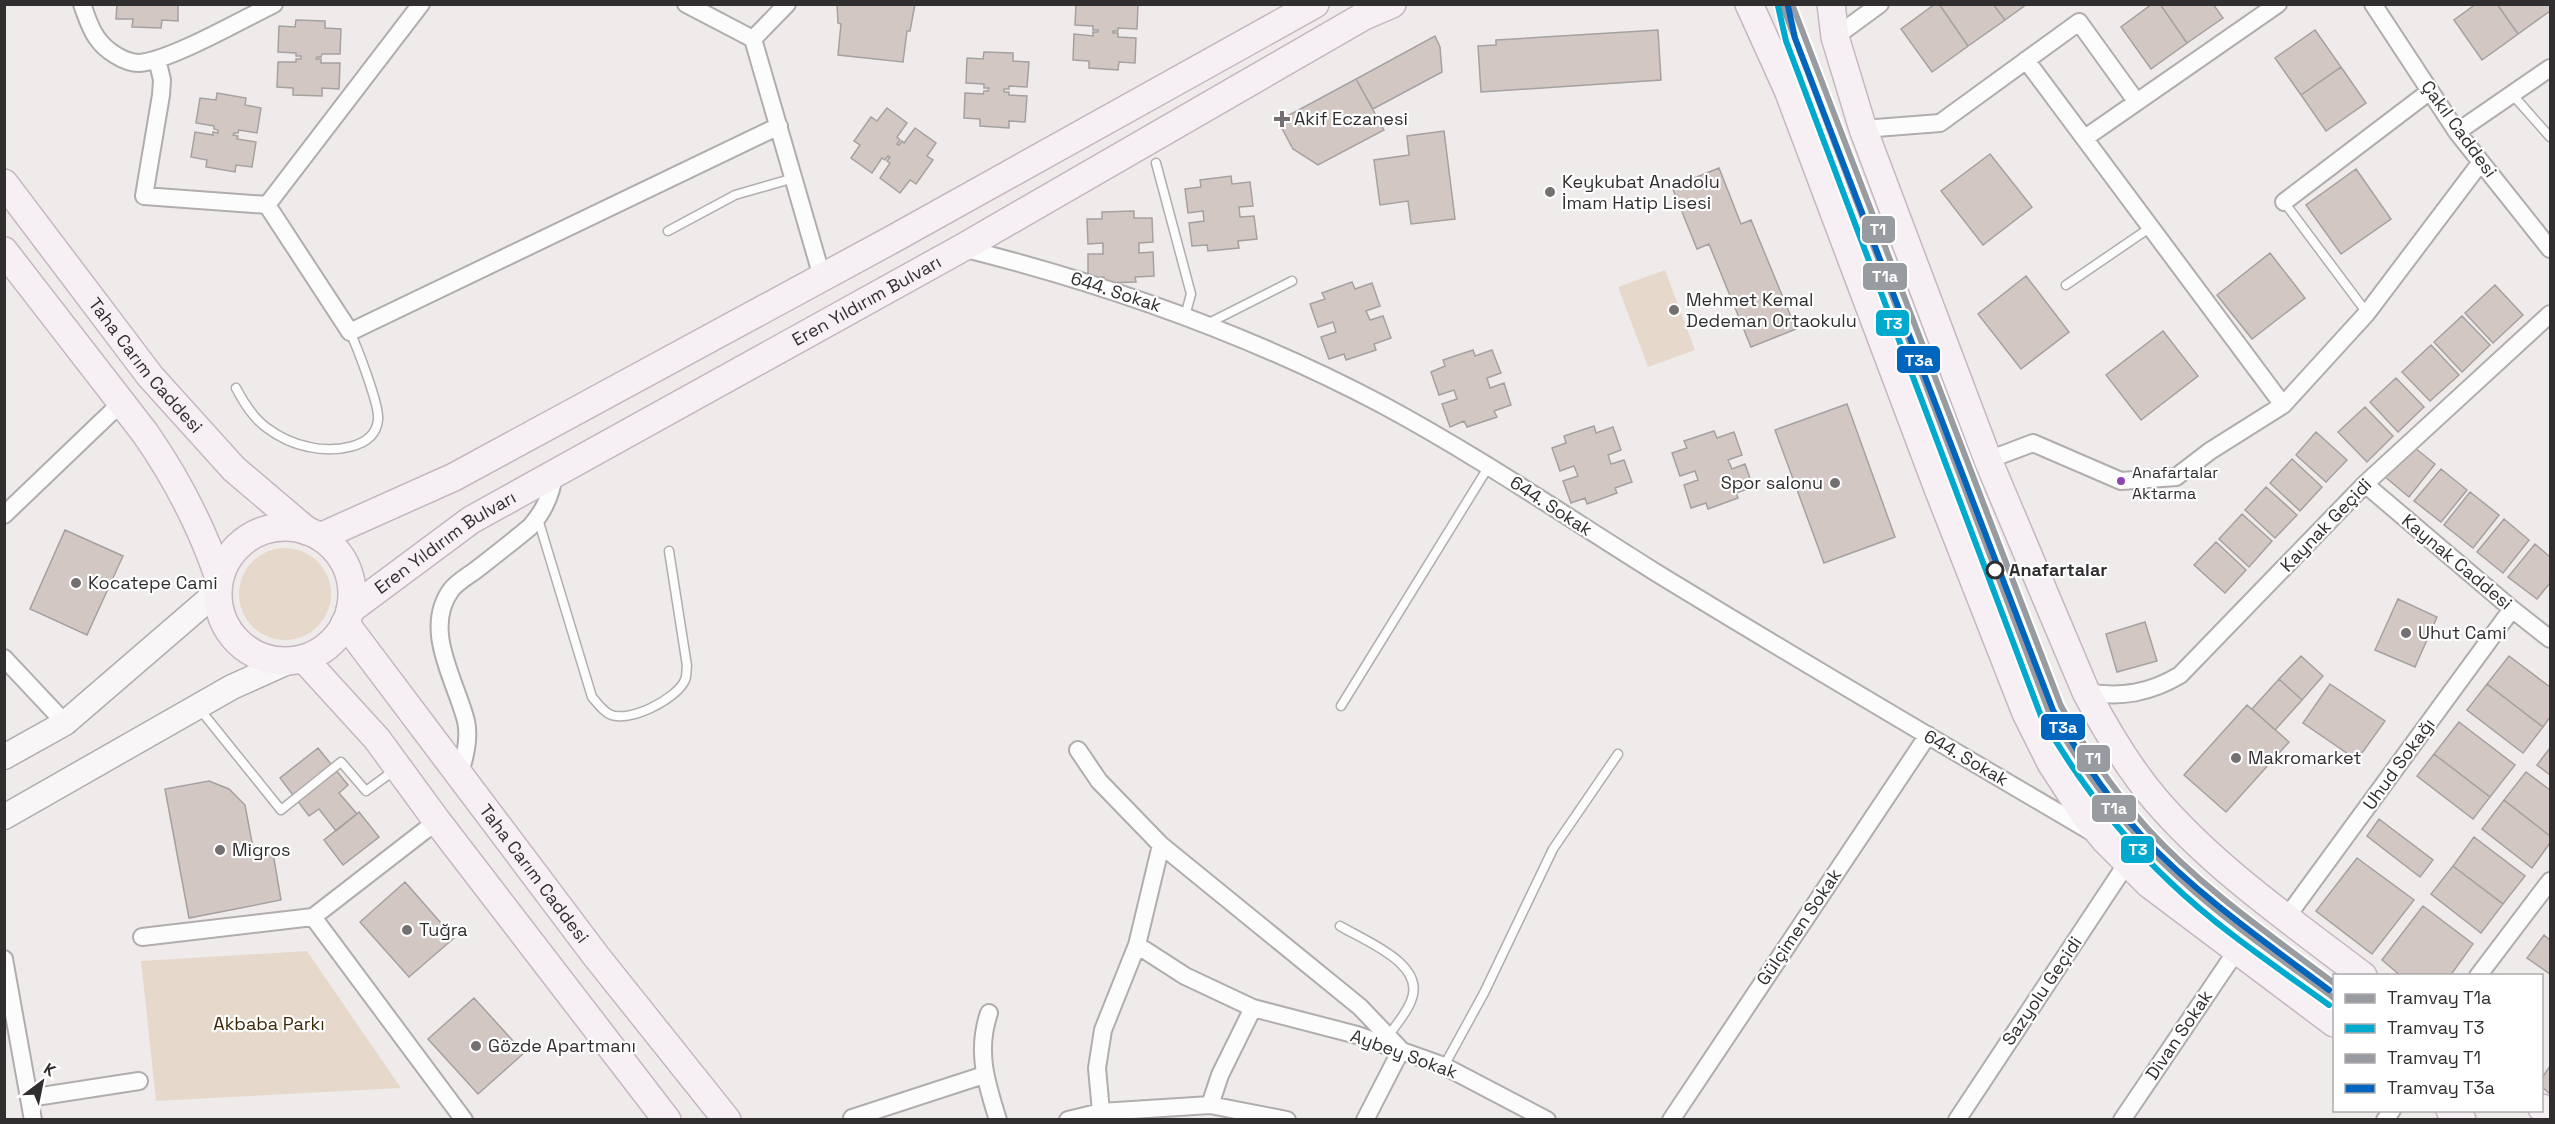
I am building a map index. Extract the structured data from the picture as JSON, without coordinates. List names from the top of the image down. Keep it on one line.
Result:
{"streets":{"main road":["Eren Yıldırım Bulvarı","Taha Carım Caddesi"],"street":["Çakıl Caddesi","644. Sokak","Kaynak Geçidi","Kaynak Caddesi","Uhud Sokağı","Gülçimen Sokak","Sazyolu Geçidi","Divan Sokak","Aybey Sokak"]},"crossings":[["644. Sokak","Eren Yıldırım Bulvarı"],["644. Sokak","Gülçimen Sokak"],["Eren Yıldırım Bulvarı","Taha Carım Caddesi"],["Kaynak Geçidi","Kaynak Caddesi"],["Kaynak Caddesi","Uhud Sokağı"]],"parks":["Akbaba Parkı"],"places":{"health":["Akif Eczanesi"],"other":["Keykubat Anadolu İmam Hatip Lisesi","Mehmet Kemal Dedeman Ortaokulu","Anafartalar Aktarma","Spor salonu","Anafartalar","Kocatepe Cami","Uhut Cami","Makromarket","Migros","Tuğra","Gözde Apartmanı"]},"lines":["tram line T1a","tram line T1","tram line T3","tram line T3a"],"legend":["Tramvay T1a","Tramvay T3","Tramvay T1","Tramvay T3a"],"north":"top right"}
